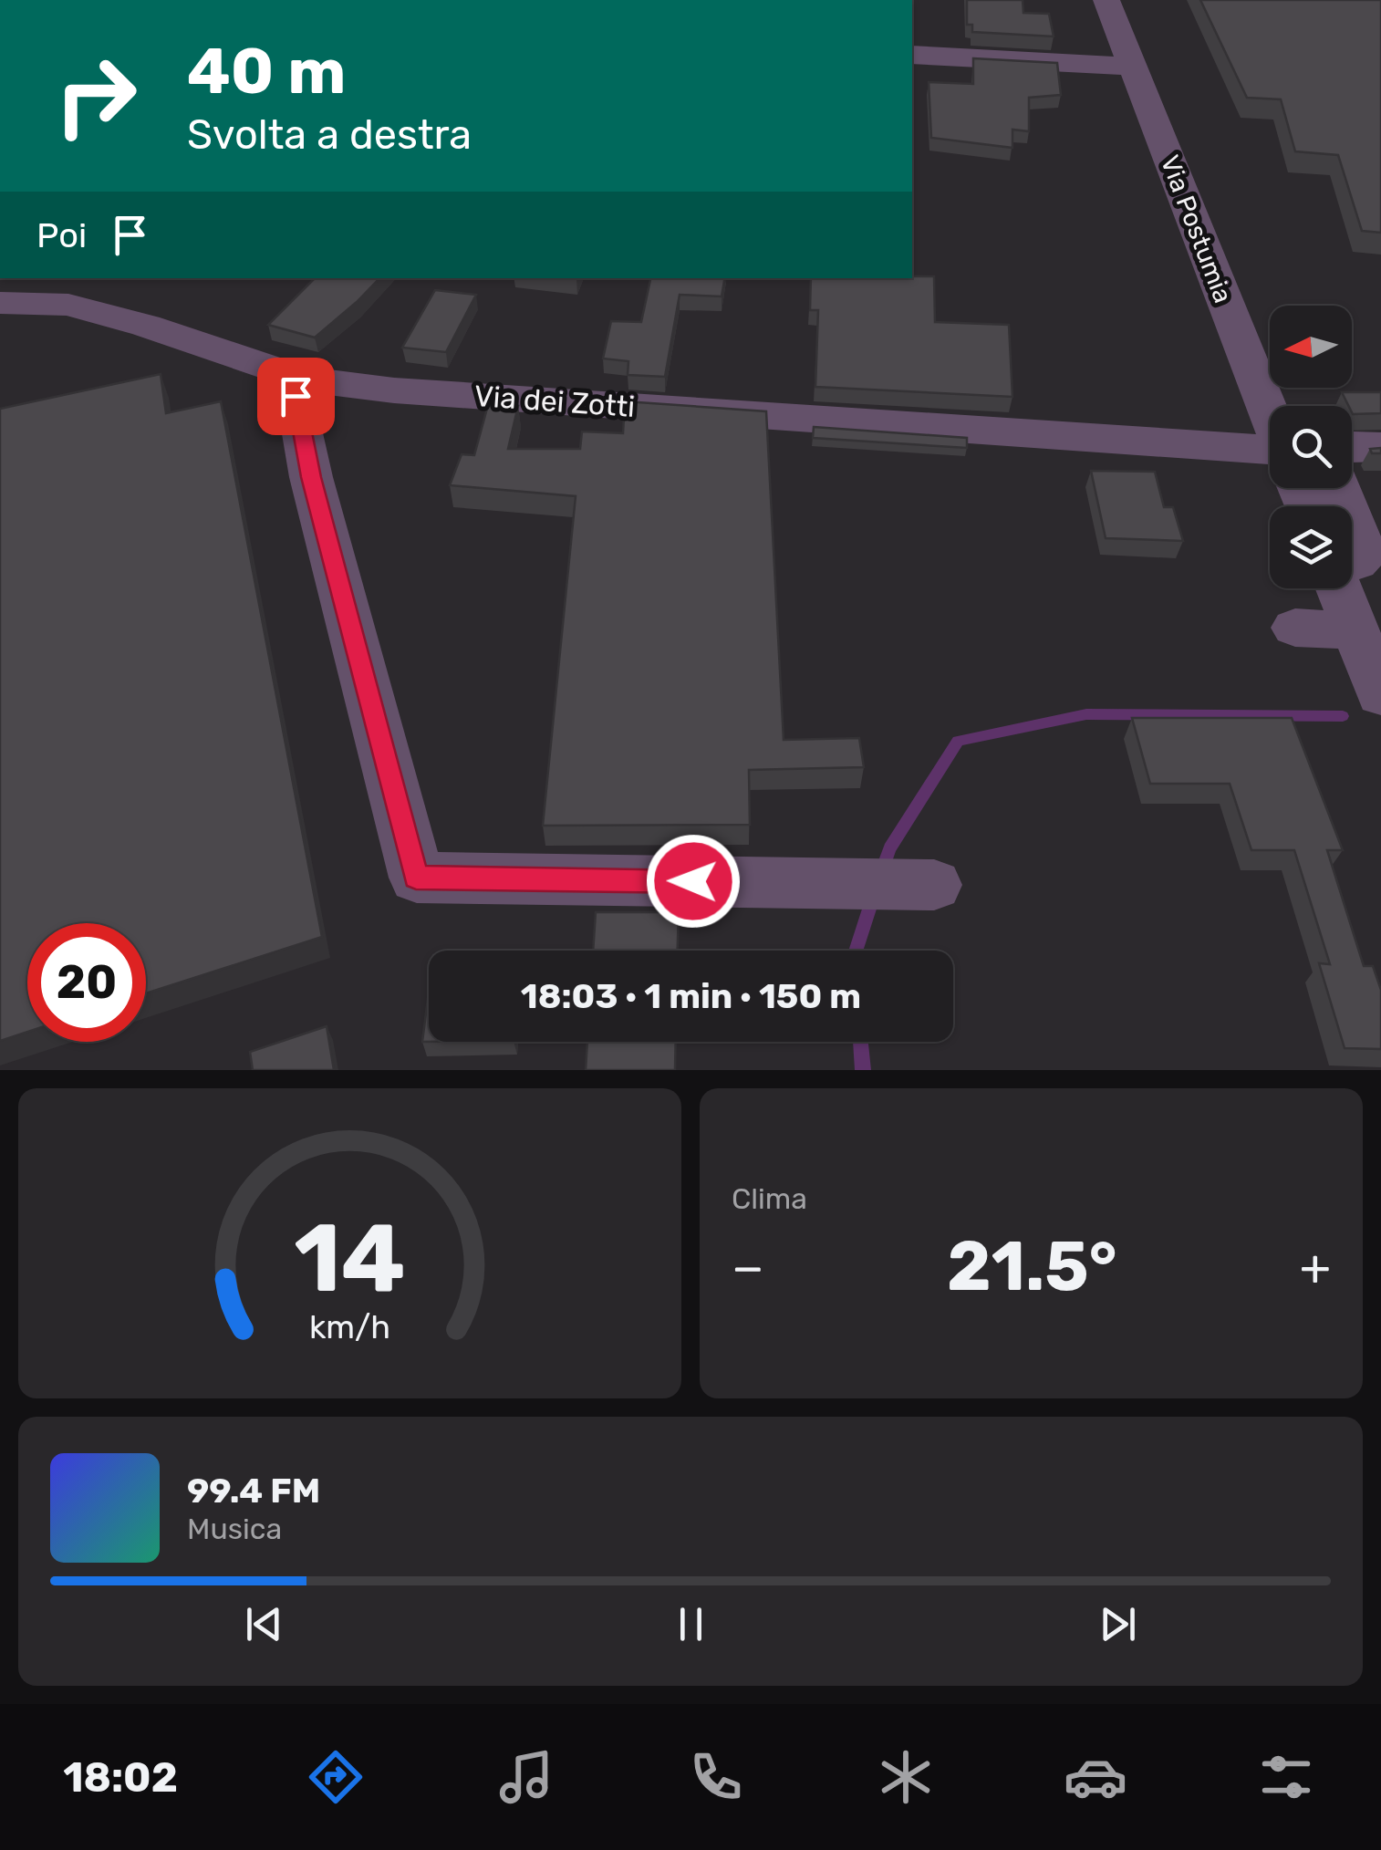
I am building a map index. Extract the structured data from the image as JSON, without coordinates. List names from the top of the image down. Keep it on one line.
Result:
{"streets":{"street":["Via Postumia","Via dei Zotti"]},"north":"left","page":{"turn":["40 m","Svolta a destra"],"then":"Poi","limit":"20","trip":"18:03 · 1 min · 150 m","tile":"Clima","heat":["−","21.5°","+"],"song":["99.4 FM","Musica"],"tabs":"18:02","gauge":["14","km/h"]}}
